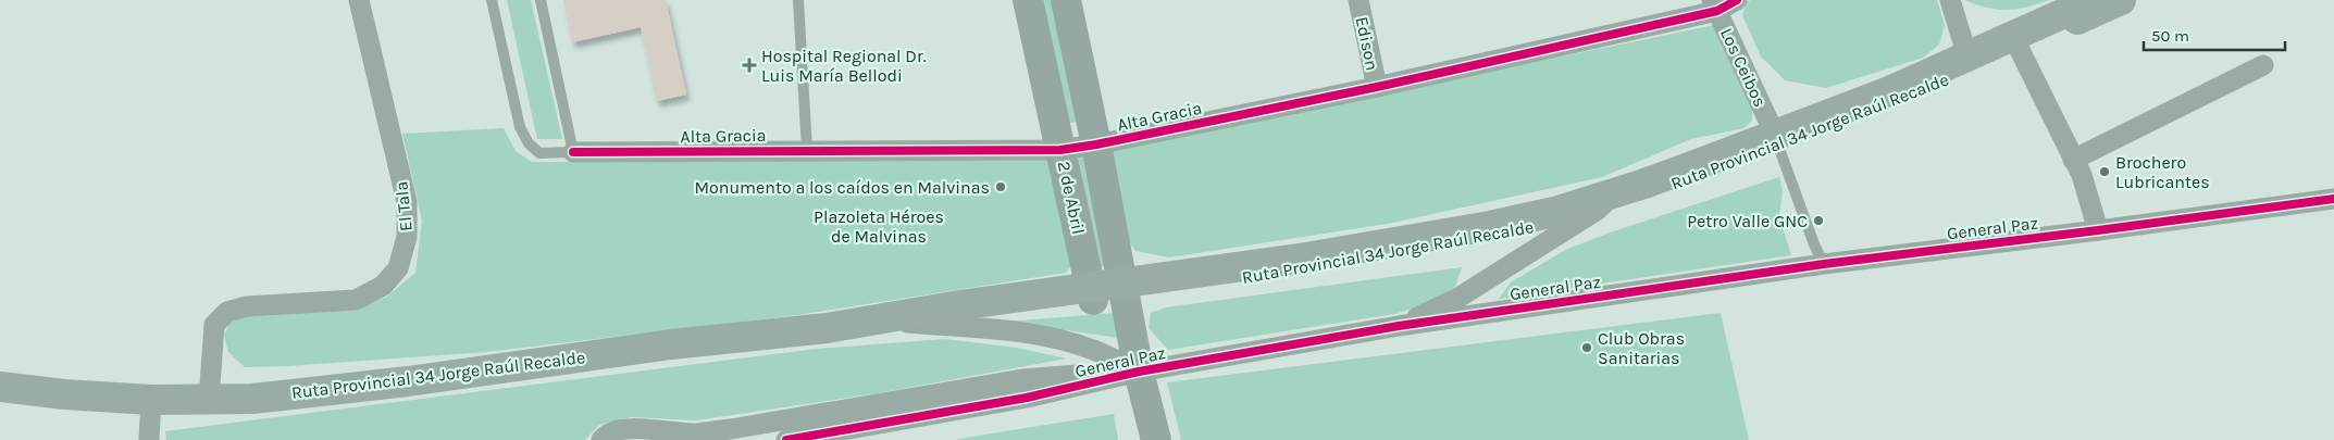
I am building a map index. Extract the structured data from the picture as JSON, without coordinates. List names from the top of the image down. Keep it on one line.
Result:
{"streets":{"main road":["Ruta Provincial 34 Jorge Raúl Recalde"],"street":["Edison","Los Ceibos","Alta Gracia","2 de Abril","El Tala","General Paz"]},"crossings":[["Edison","Alta Gracia"],["Los Ceibos","Alta Gracia"],["Los Ceibos","Ruta Provincial 34 Jorge Raúl Recalde"],["Alta Gracia","2 de Abril"],["Ruta Provincial 34 Jorge Raúl Recalde","2 de Abril"],["Ruta Provincial 34 Jorge Raúl Recalde","El Tala"],["2 de Abril","General Paz"]],"parks":["Plazoleta Héroes de Malvinas"],"places":{"health":["Hospital Regional Dr. Luis María Bellodi"],"other":["Brochero Lubricantes","Monumento a los caídos en Malvinas","Petro Valle GNC","Club Obras Sanitarias"]},"scale_bar":"50 m"}
